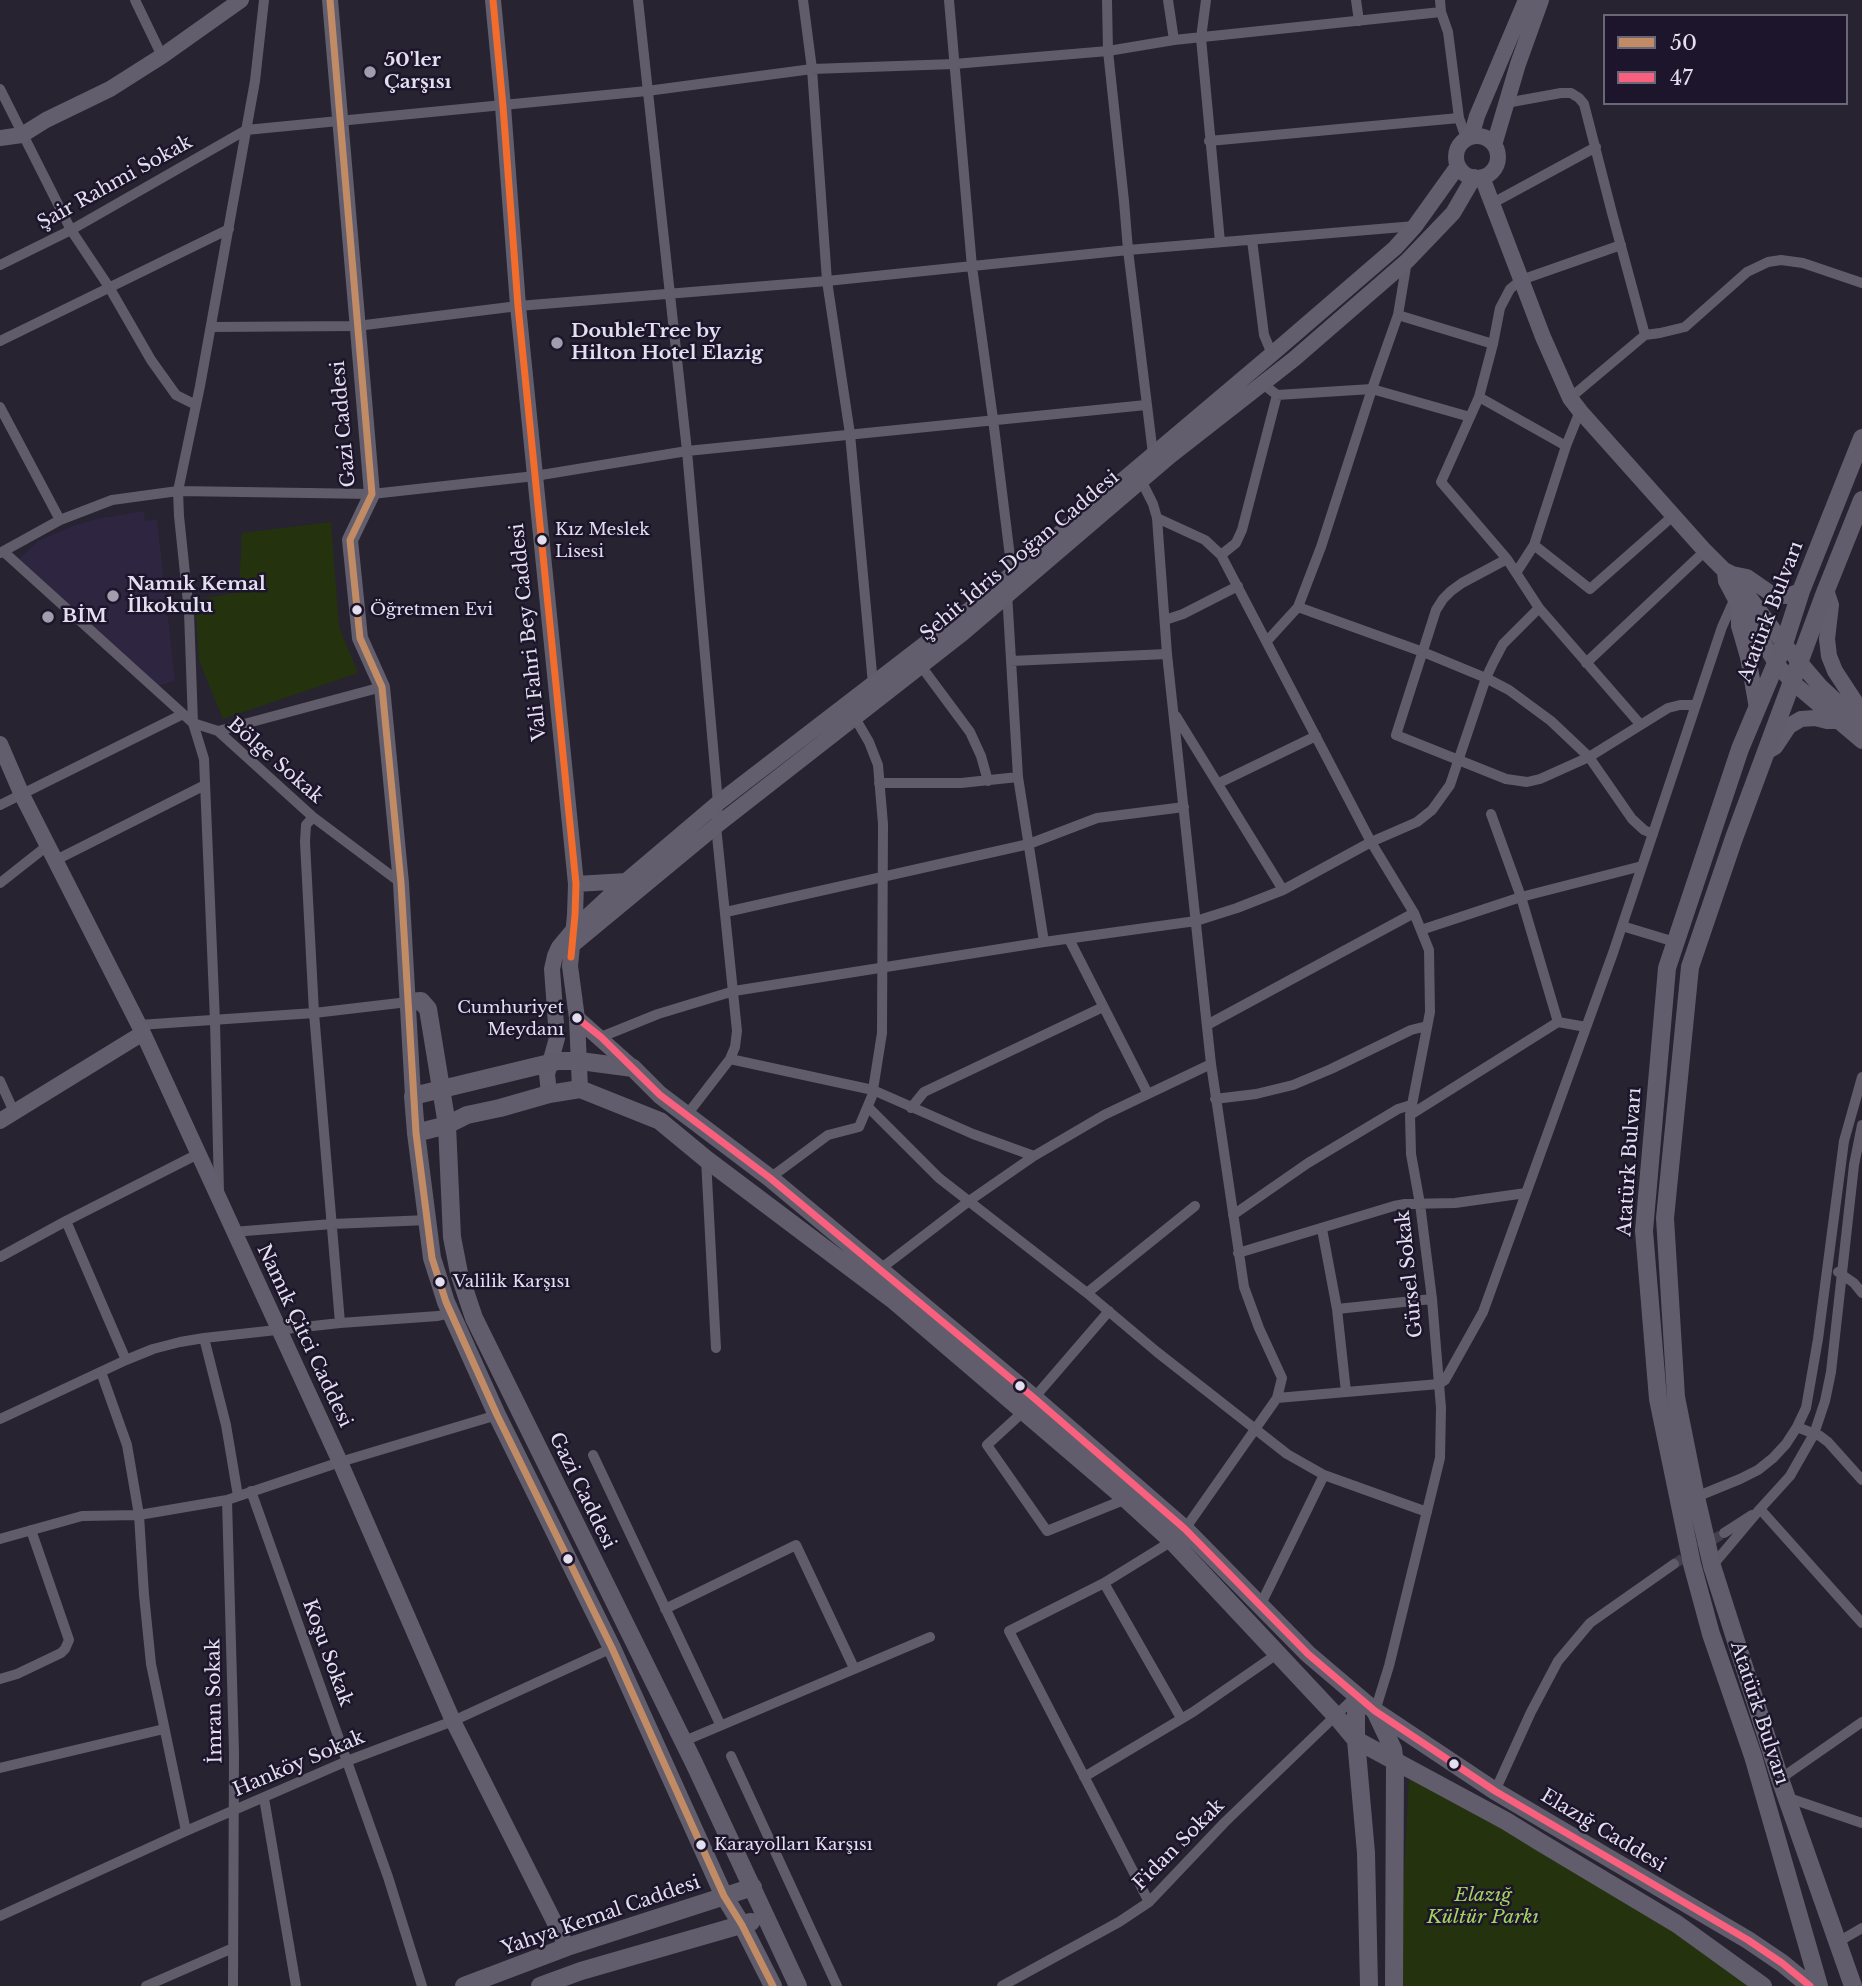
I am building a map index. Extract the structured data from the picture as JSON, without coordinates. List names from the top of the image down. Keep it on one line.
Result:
{"streets":{"main road":["Gazi Caddesi","Şehit İdris Doğan Caddesi","Atatürk Bulvarı","Vali Fahri Bey Caddesi","Namık Çitci Caddesi","Elazığ Caddesi","Yahya Kemal Caddesi"],"street":["Şair Rahmi Sokak","Bölge Sokak","Gürsel Sokak","Koşu Sokak","İmran Sokak","Hanköy Sokak","Fidan Sokak"]},"crossings":[["Gazi Caddesi","Bölge Sokak"],["Gazi Caddesi","Hanköy Sokak"],["Gazi Caddesi","Yahya Kemal Caddesi"],["Şehit İdris Doğan Caddesi","Vali Fahri Bey Caddesi"],["Gürsel Sokak","Elazığ Caddesi"],["Namık Çitci Caddesi","Hanköy Sokak"],["Namık Çitci Caddesi","Yahya Kemal Caddesi"],["Koşu Sokak","Hanköy Sokak"],["İmran Sokak","Hanköy Sokak"],["Elazığ Caddesi","Fidan Sokak"]],"parks":["Elazığ Kültür Parkı"],"places":["50'ler Çarşısı","DoubleTree by Hilton Hotel Elazig","Kız Meslek Lisesi","Namık Kemal İlkokulu","Öğretmen Evi","BİM","Cumhuriyet Meydanı","Valilik Karşısı","Karayolları Karşısı"],"lines":["transit line 50","transit line 47"],"legend":["50","47"]}
